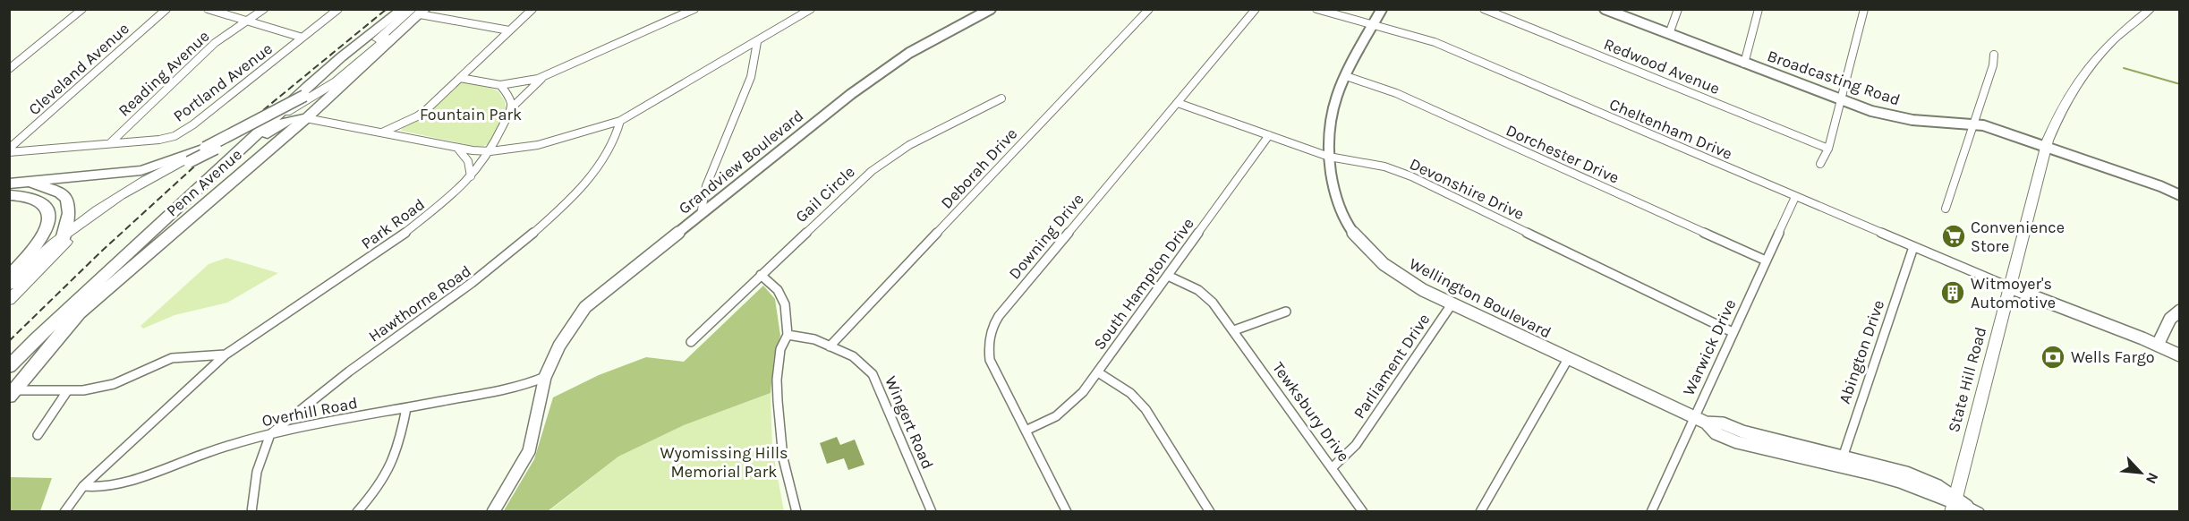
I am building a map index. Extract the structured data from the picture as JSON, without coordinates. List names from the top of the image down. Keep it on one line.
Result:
{"streets":{"highway":["Penn Avenue"],"main road":["State Hill Road"],"street":["Redwood Avenue","Cleveland Avenue","Reading Avenue","Broadcasting Road","Portland Avenue","Cheltenham Drive","Dorchester Drive","Grandview Boulevard","Deborah Drive","Devonshire Drive","Gail Circle","Park Road","Downing Drive","South Hampton Drive","Wellington Boulevard","Hawthorne Road","Warwick Drive","Abington Drive","Parliament Drive","Overhill Road","Tewksbury Drive","Wingert Road"]},"crossings":[["Cleveland Avenue","Portland Avenue"],["Reading Avenue","Portland Avenue"],["Broadcasting Road","State Hill Road"],["Cheltenham Drive","Wellington Boulevard"],["Cheltenham Drive","Warwick Drive"],["Cheltenham Drive","Abington Drive"],["Cheltenham Drive","State Hill Road"],["Dorchester Drive","Wellington Boulevard"],["Dorchester Drive","Warwick Drive"],["Grandview Boulevard","Overhill Road"],["Deborah Drive","Wingert Road"],["Devonshire Drive","Downing Drive"],["Devonshire Drive","South Hampton Drive"],["Devonshire Drive","Wellington Boulevard"],["Devonshire Drive","Warwick Drive"],["Park Road","Overhill Road"],["Downing Drive","South Hampton Drive"],["South Hampton Drive","Tewksbury Drive"],["Wellington Boulevard","Warwick Drive"],["Wellington Boulevard","Abington Drive"],["Wellington Boulevard","Parliament Drive"],["Wellington Boulevard","State Hill Road"],["Hawthorne Road","Overhill Road"],["Parliament Drive","Tewksbury Drive"]],"parks":["Fountain Park","Wyomissing Hills Memorial Park"],"places":{"supermarket":["Convenience Store"],"building":["Witmoyer's Automotive"],"bank":["Wells Fargo"]},"north":"bottom right"}
